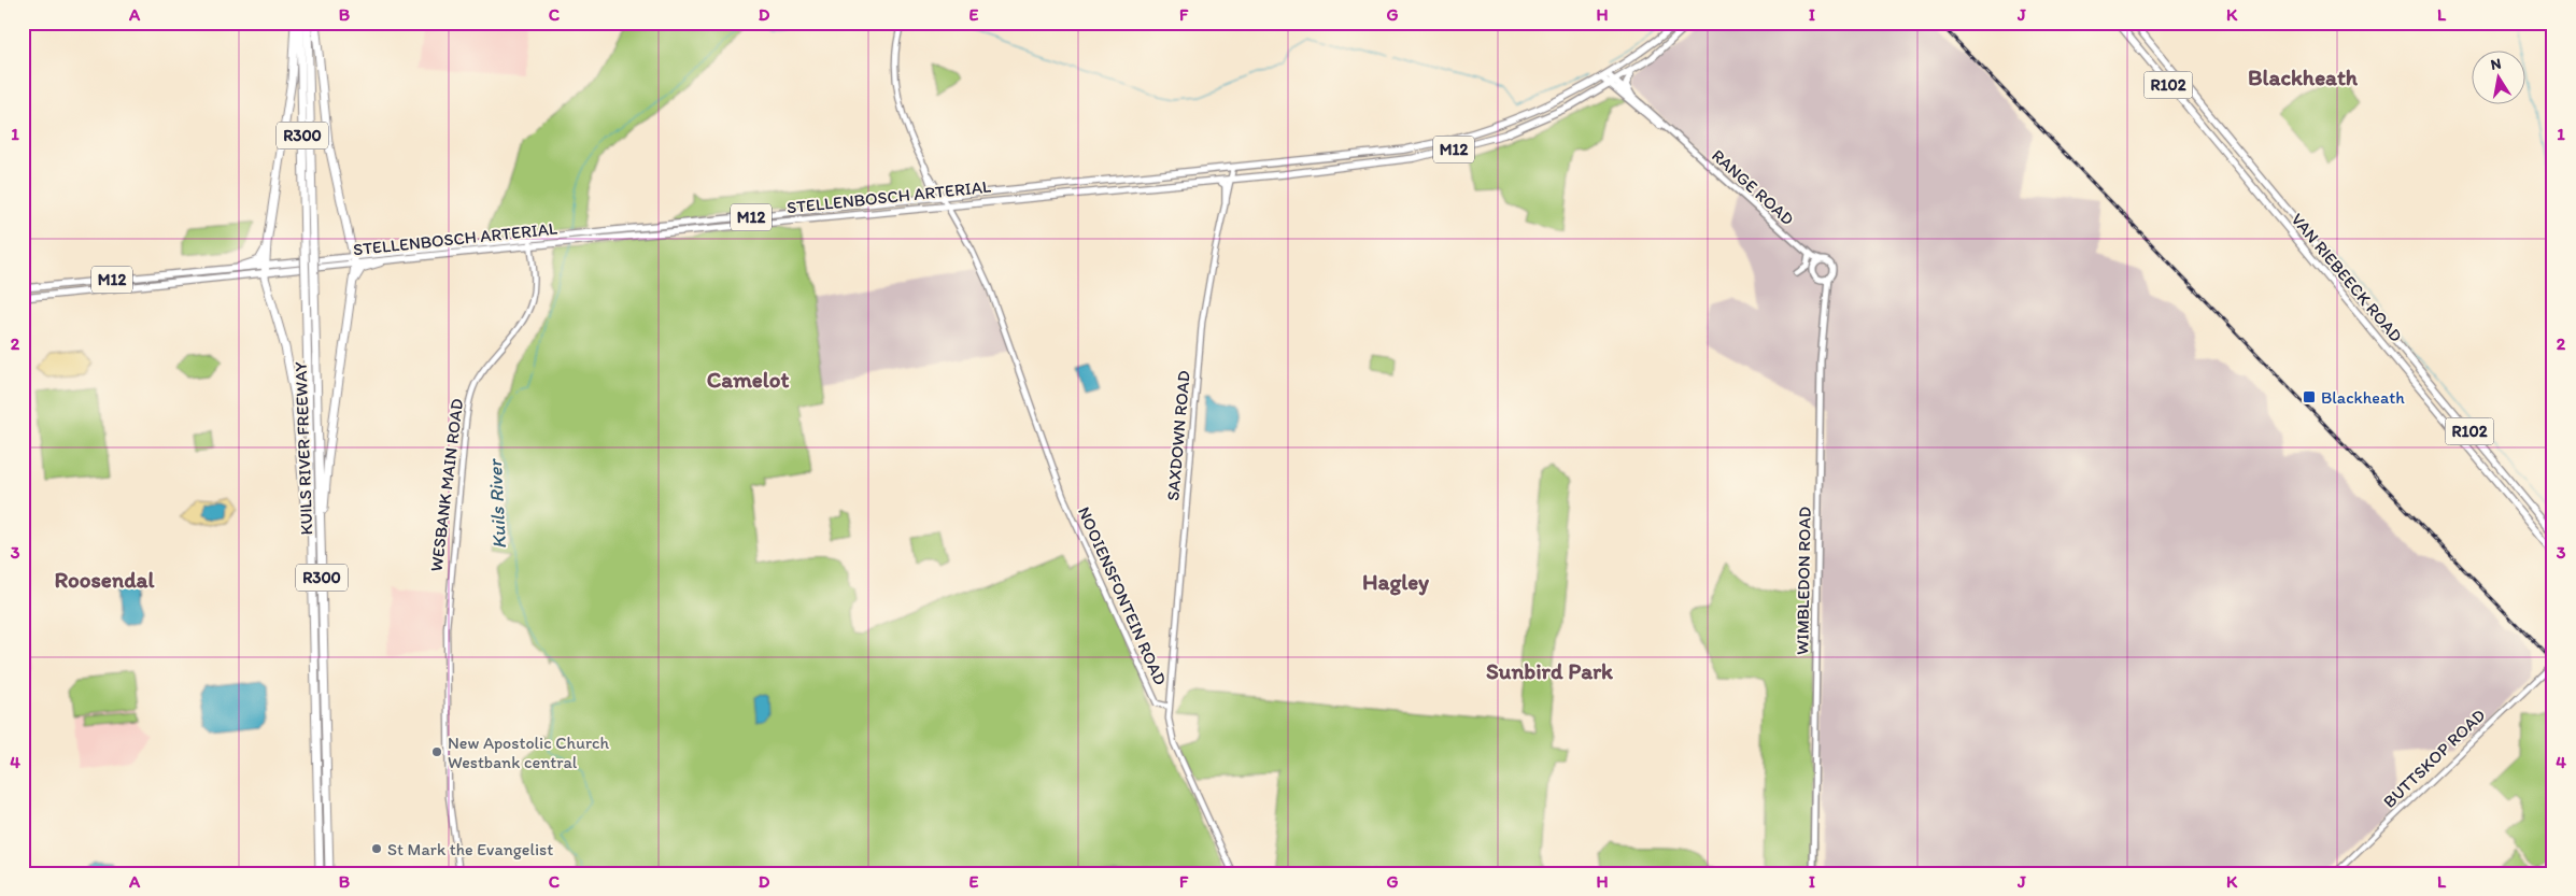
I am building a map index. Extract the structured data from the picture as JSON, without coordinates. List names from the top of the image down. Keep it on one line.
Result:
{"streets":{"highway":["R300","KUILS RIVER FREEWAY"],"main road":["R102","M12","RANGE ROAD","STELLENBOSCH ARTERIAL","VAN RIEBEECK ROAD","WIMBLEDON ROAD"],"street":["SAXDOWN ROAD","WESBANK MAIN ROAD","NOOIENSFONTEIN ROAD","BUTTSKOP ROAD"]},"crossings":[["RANGE ROAD","STELLENBOSCH ARTERIAL"],["RANGE ROAD","WIMBLEDON ROAD"],["STELLENBOSCH ARTERIAL","SAXDOWN ROAD"],["STELLENBOSCH ARTERIAL","WESBANK MAIN ROAD"],["STELLENBOSCH ARTERIAL","NOOIENSFONTEIN ROAD"],["SAXDOWN ROAD","NOOIENSFONTEIN ROAD"]],"districts":["Blackheath","Camelot","Roosendal","Hagley","Sunbird Park"],"water":["Kuils River"],"places":{"transit":["Blackheath"],"other":["New Apostolic Church Westbank central","St Mark the Evangelist"]},"north":"top","grid":{"columns":["A","B","C","D","E","F","G","H","I","J","K","L"],"rows":["1","2","3","4"]}}
